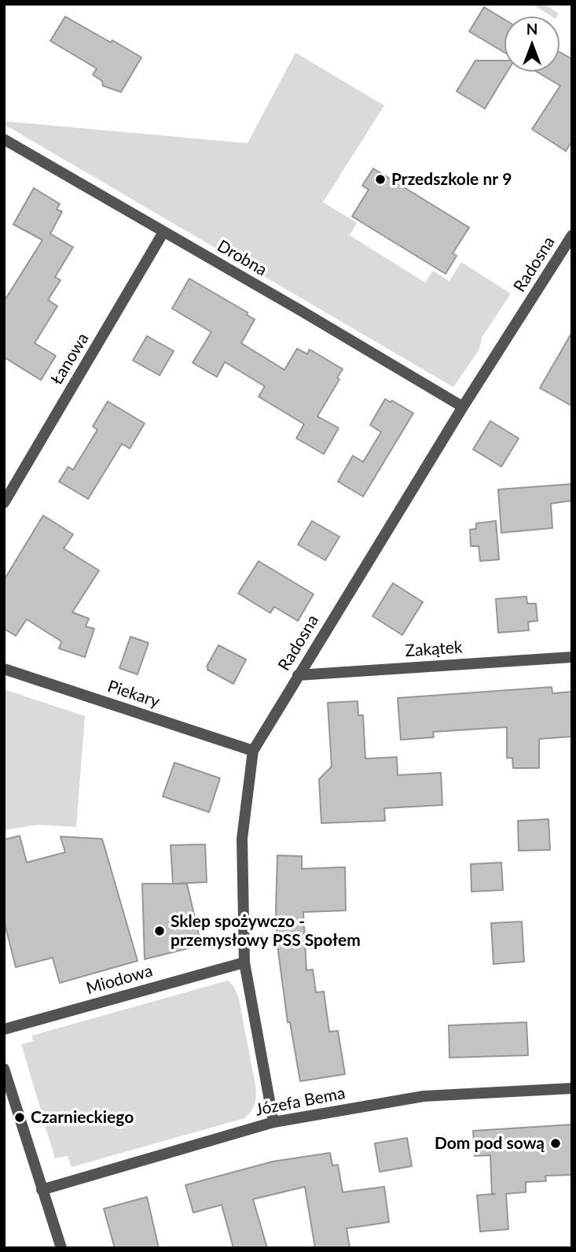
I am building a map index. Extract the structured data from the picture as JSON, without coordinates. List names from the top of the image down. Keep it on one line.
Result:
{"streets":{"street":["Drobna","Radosna","Łanowa","Zakątek","Piekary","Miodowa","Józefa Bema"]},"crossings":[["Drobna","Radosna"],["Drobna","Łanowa"],["Radosna","Zakątek"],["Radosna","Piekary"],["Radosna","Miodowa"],["Radosna","Józefa Bema"]],"places":["Przedszkole nr 9","Sklep spożywczo - przemysłowy PSS Społem","Czarnieckiego","Dom pod sową"],"north":"top"}
